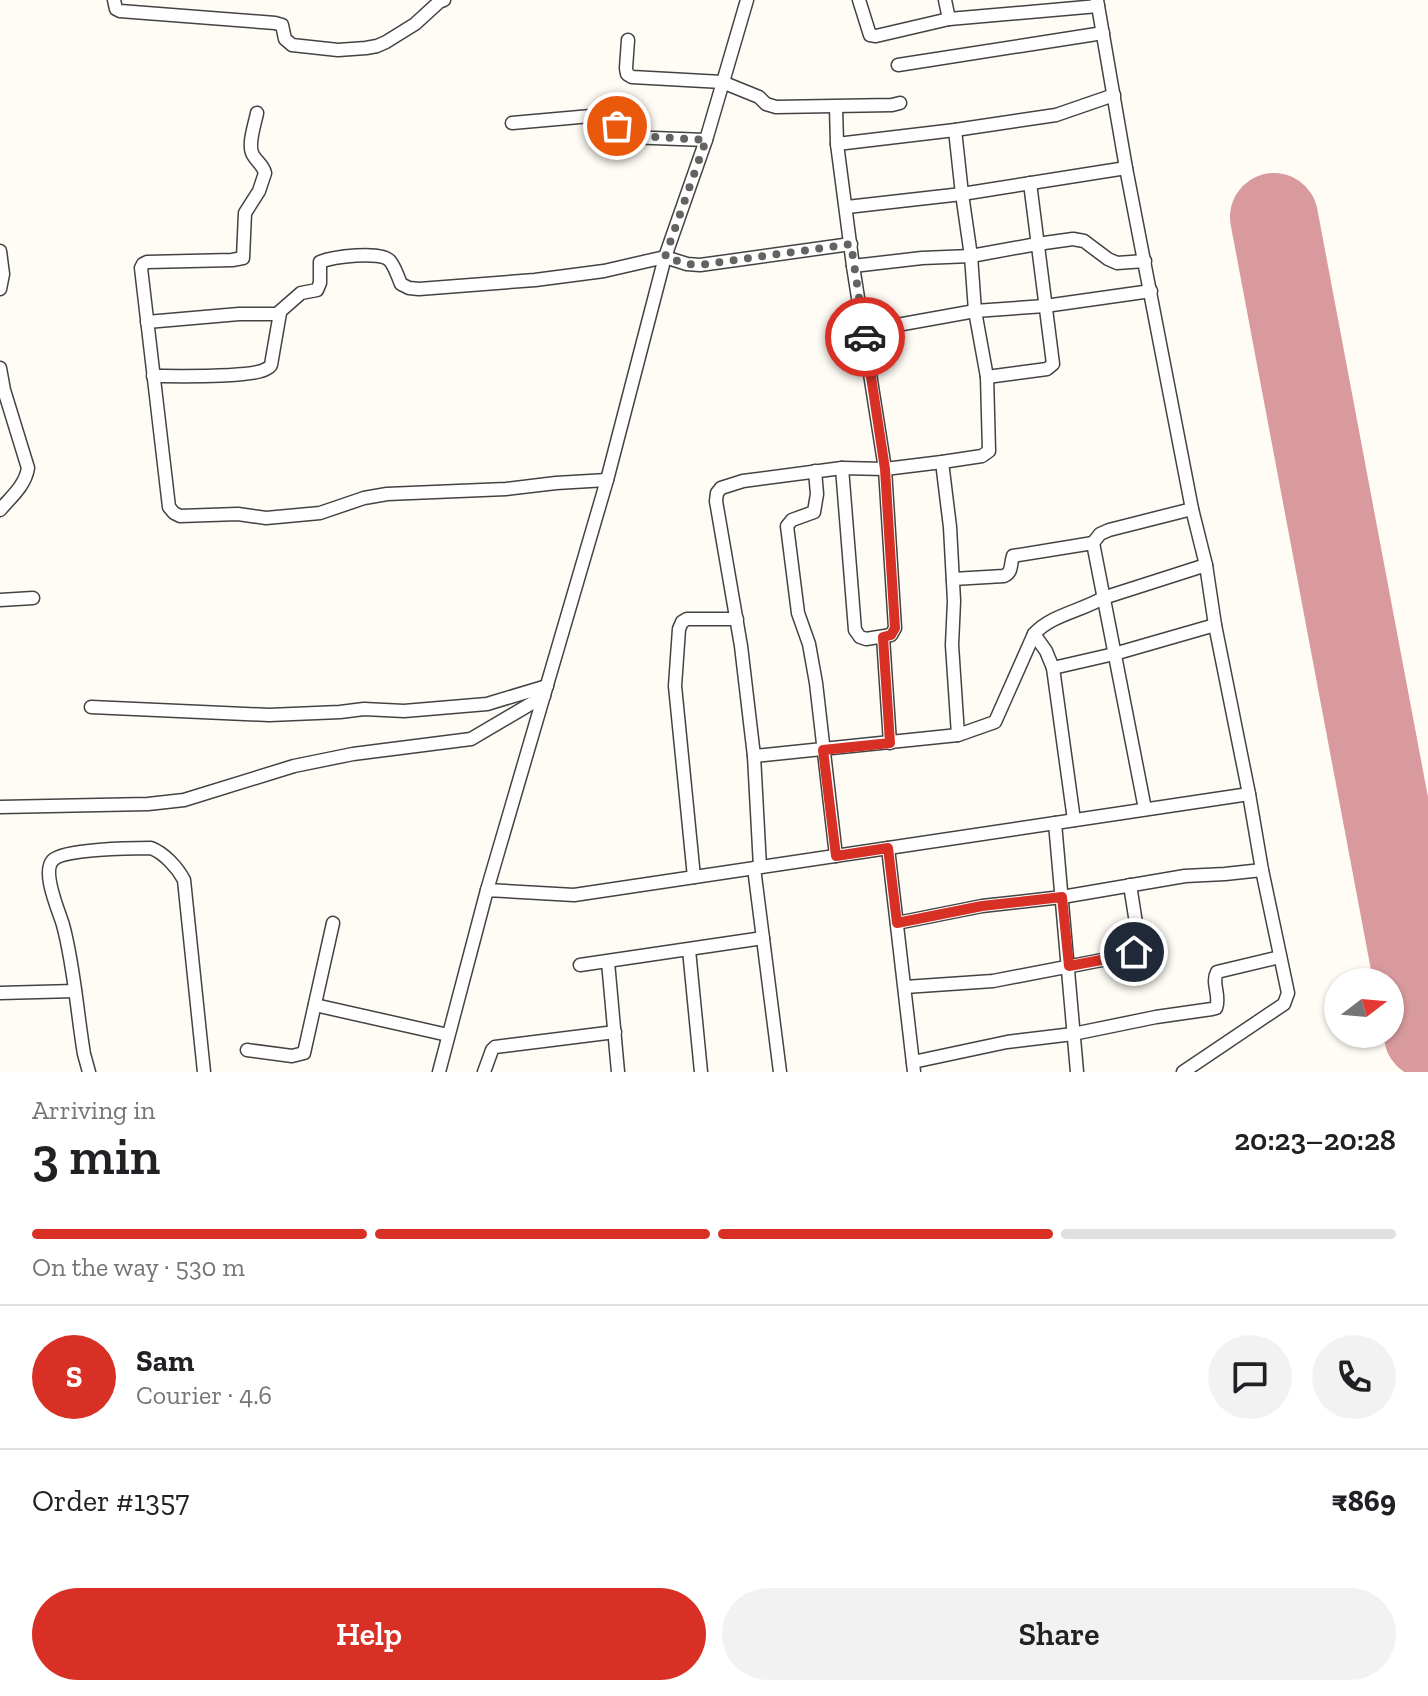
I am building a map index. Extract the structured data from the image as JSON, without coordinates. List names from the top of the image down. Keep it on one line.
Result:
{"north":"right","page":{"heading":["3 min","Arriving in","20:23–20:28"],"panel":["Sam","Courier · 4.6","Order #1357","₹869"],"bar":"On the way · 530 m","round":"S","buttons":["Help","Share"]}}
